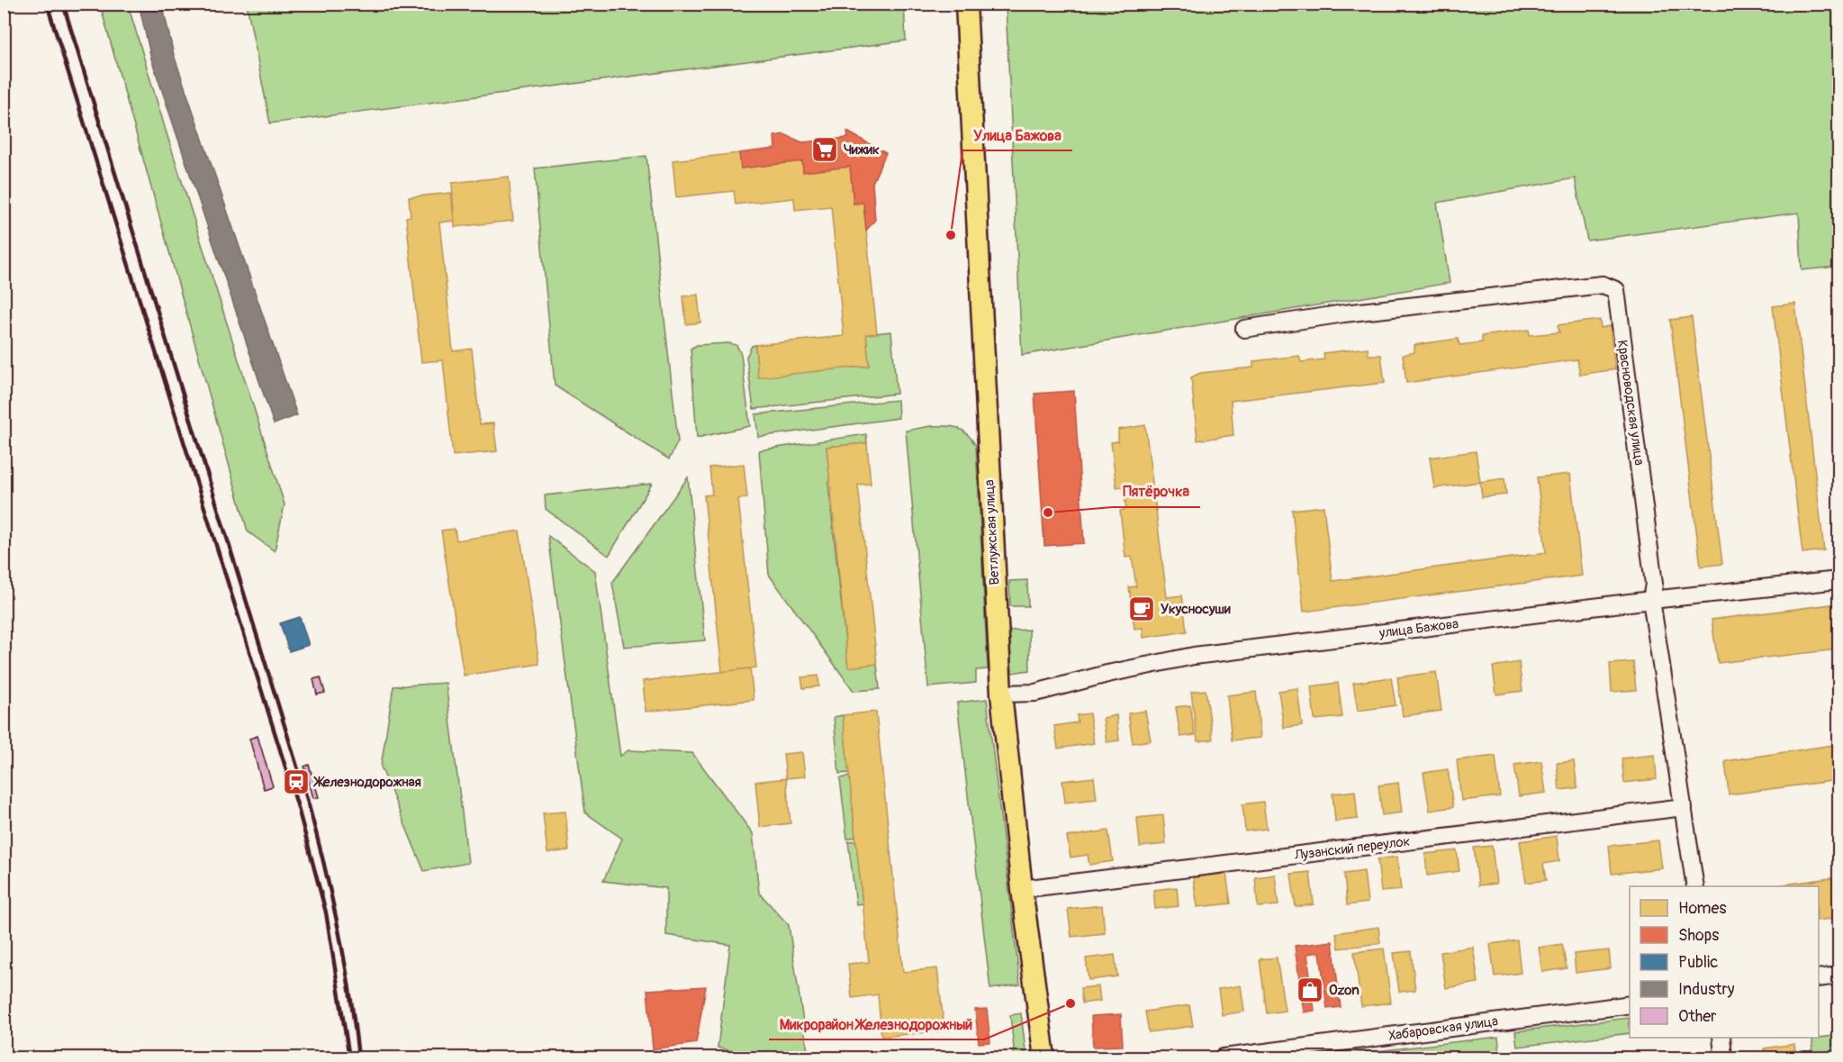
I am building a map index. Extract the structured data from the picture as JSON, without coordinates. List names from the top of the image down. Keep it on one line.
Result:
{"streets":{"main road":["Ветлужская улица"],"street":["Красноводская улица","улица Бажова","Лузанский переулок","Хабаровская улица"]},"crossings":[["Красноводская улица","улица Бажова"],["Красноводская улица","Лузанский переулок"],["Ветлужская улица","улица Бажова"],["Ветлужская улица","Лузанский переулок"]],"places":{"supermarket":["Чижик"],"other":["Улица Бажова","Пятёрочка","Микрорайон Железнодорожный"],"cafe":["Укусносуши"],"station":["Железнодорожная"],"shop":["Ozon"]},"legend":["Homes","Shops","Public","Industry","Other"]}
